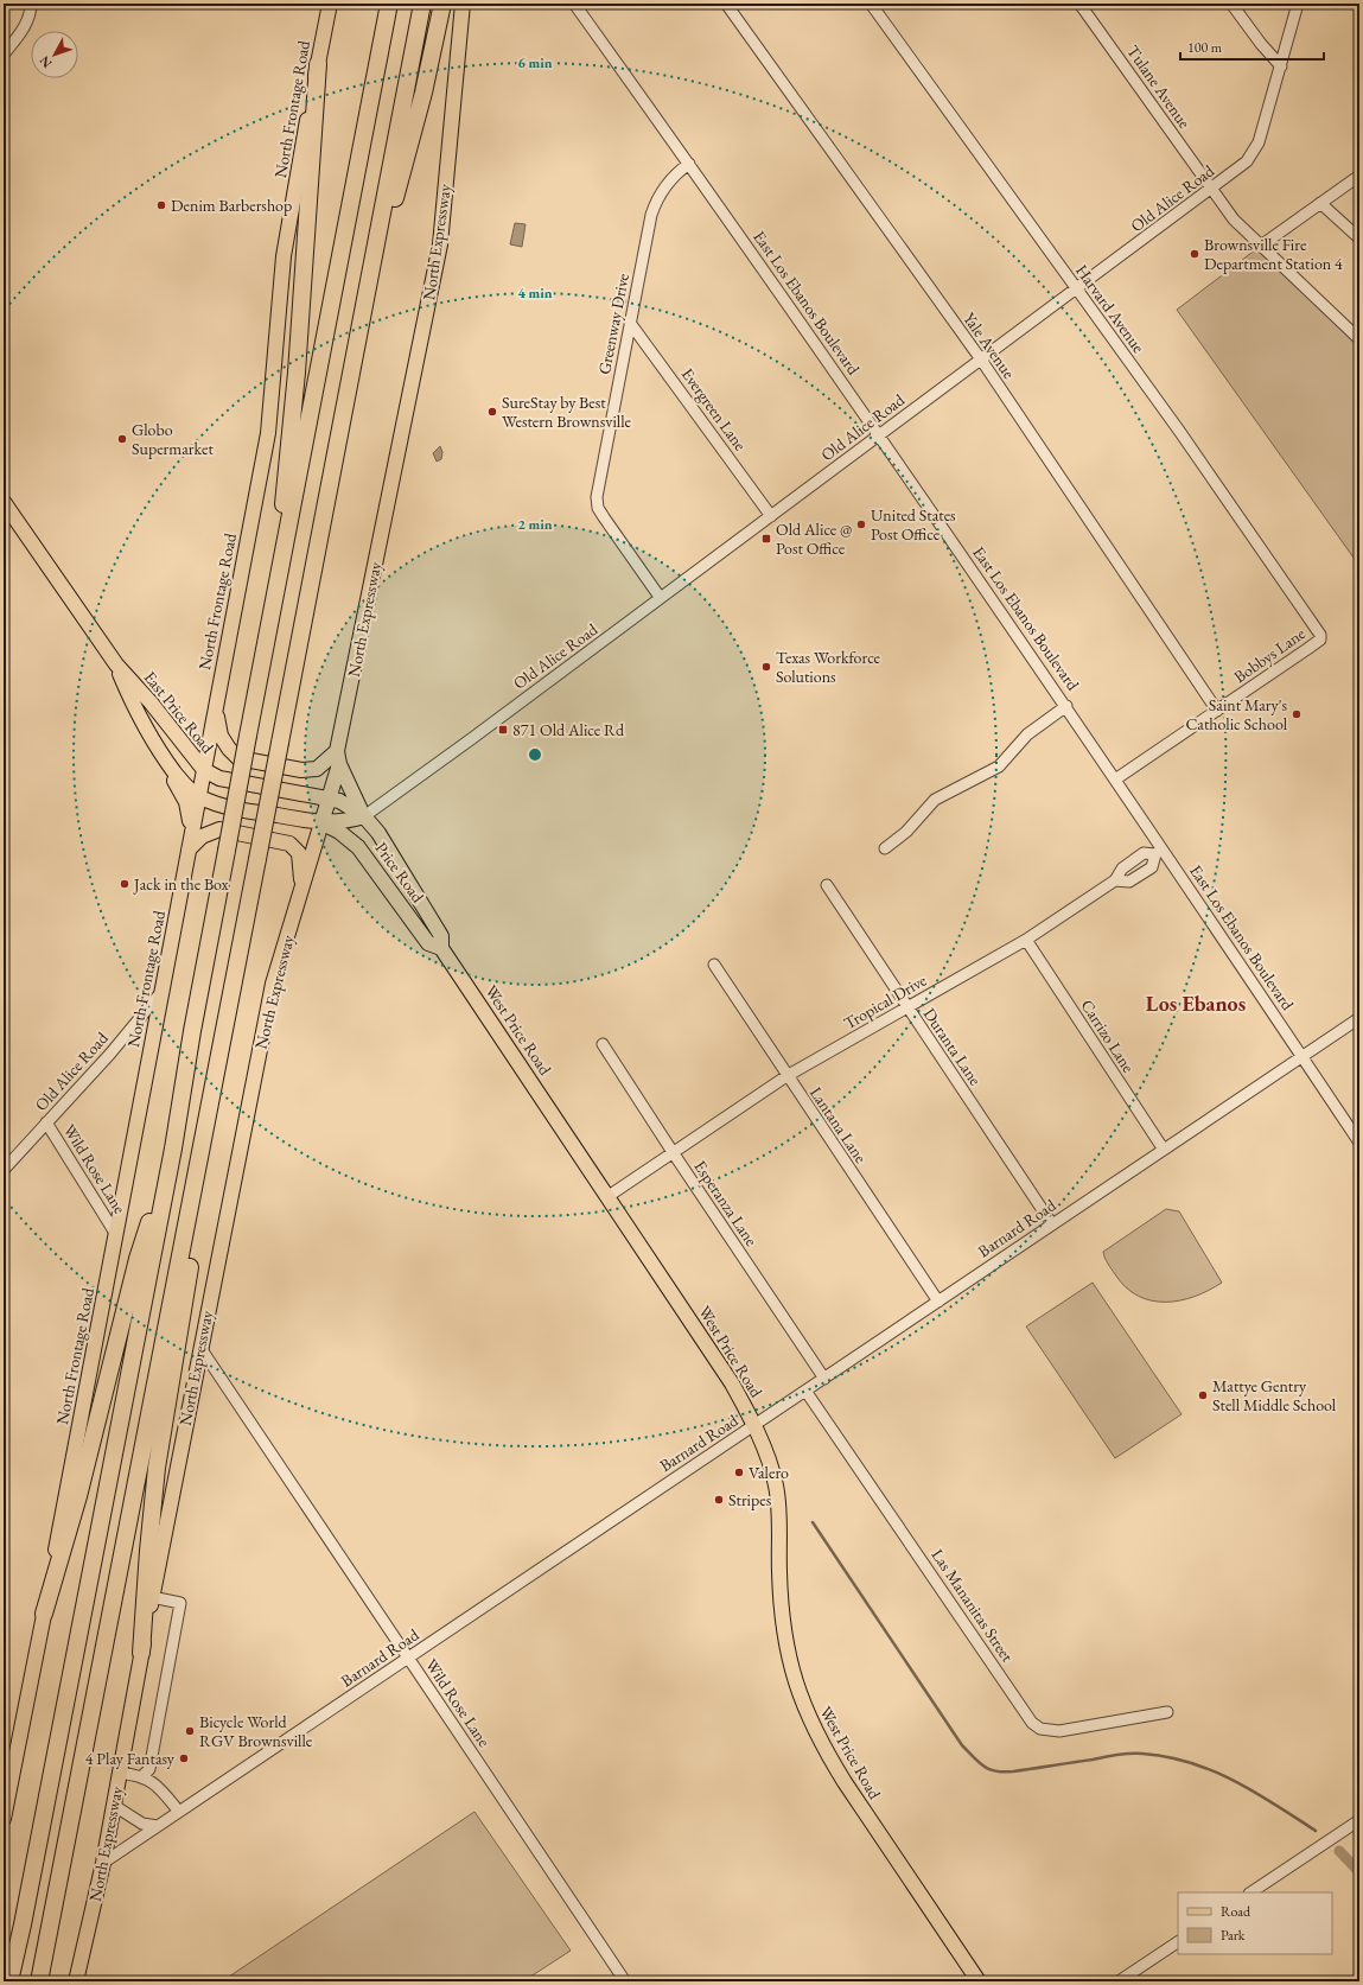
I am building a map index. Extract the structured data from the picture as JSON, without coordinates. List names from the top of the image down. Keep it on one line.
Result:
{"streets":{"main road":["North Frontage Road","North Expressway","East Price Road","Price Road","West Price Road"],"street":["Tulane Avenue","Old Alice Road","East Los Ebanos Boulevard","Harvard Avenue","Greenway Drive","Yale Avenue","Evergreen Lane","Bobbys Lane","Tropical Drive","Carrizo Lane","Duranta Lane","Lantana Lane","Wild Rose Lane","Esperanza Lane","Barnard Road","Las Mananitas Street"]},"crossings":[["Tulane Avenue","Old Alice Road"],["North Frontage Road","Old Alice Road"],["North Frontage Road","East Price Road"],["North Frontage Road","Wild Rose Lane"],["Old Alice Road","East Los Ebanos Boulevard"],["Old Alice Road","Harvard Avenue"],["Old Alice Road","Greenway Drive"],["Old Alice Road","Yale Avenue"],["Old Alice Road","Evergreen Lane"],["Old Alice Road","West Price Road"],["Old Alice Road","Wild Rose Lane"],["North Expressway","East Price Road"],["North Expressway","Price Road"],["North Expressway","West Price Road"],["North Expressway","Wild Rose Lane"],["North Expressway","Barnard Road"],["East Los Ebanos Boulevard","Greenway Drive"],["East Los Ebanos Boulevard","Bobbys Lane"],["East Los Ebanos Boulevard","Tropical Drive"],["East Los Ebanos Boulevard","Barnard Road"],["Harvard Avenue","Bobbys Lane"],["Greenway Drive","Evergreen Lane"],["Yale Avenue","Bobbys Lane"],["East Price Road","Price Road"],["East Price Road","West Price Road"],["Price Road","West Price Road"],["Tropical Drive","West Price Road"],["Tropical Drive","Carrizo Lane"],["Tropical Drive","Duranta Lane"],["Tropical Drive","Lantana Lane"],["Tropical Drive","Esperanza Lane"],["West Price Road","Barnard Road"],["Carrizo Lane","Barnard Road"],["Duranta Lane","Barnard Road"],["Lantana Lane","Barnard Road"],["Wild Rose Lane","Barnard Road"],["Esperanza Lane","Barnard Road"],["Barnard Road","Las Mananitas Street"]],"districts":["Los Ebanos"],"places":{"other":["Denim Barbershop","Brownsville Fire Department Station 4","SureStay by Best Western Brownsville","Globo Supermarket","United States Post Office","Texas Workforce Solutions","Saint Mary's Catholic School","Jack in the Box","Mattye Gentry Stell Middle School","Valero","Stripes","Bicycle World RGV Brownsville","4 Play Fantasy"],"transit":["Old Alice @ Post Office","871 Old Alice Rd"]},"legend":["Road","Park"],"scale_bar":"100 m","north":"bottom left","rings":["6 min","4 min","2 min"]}
